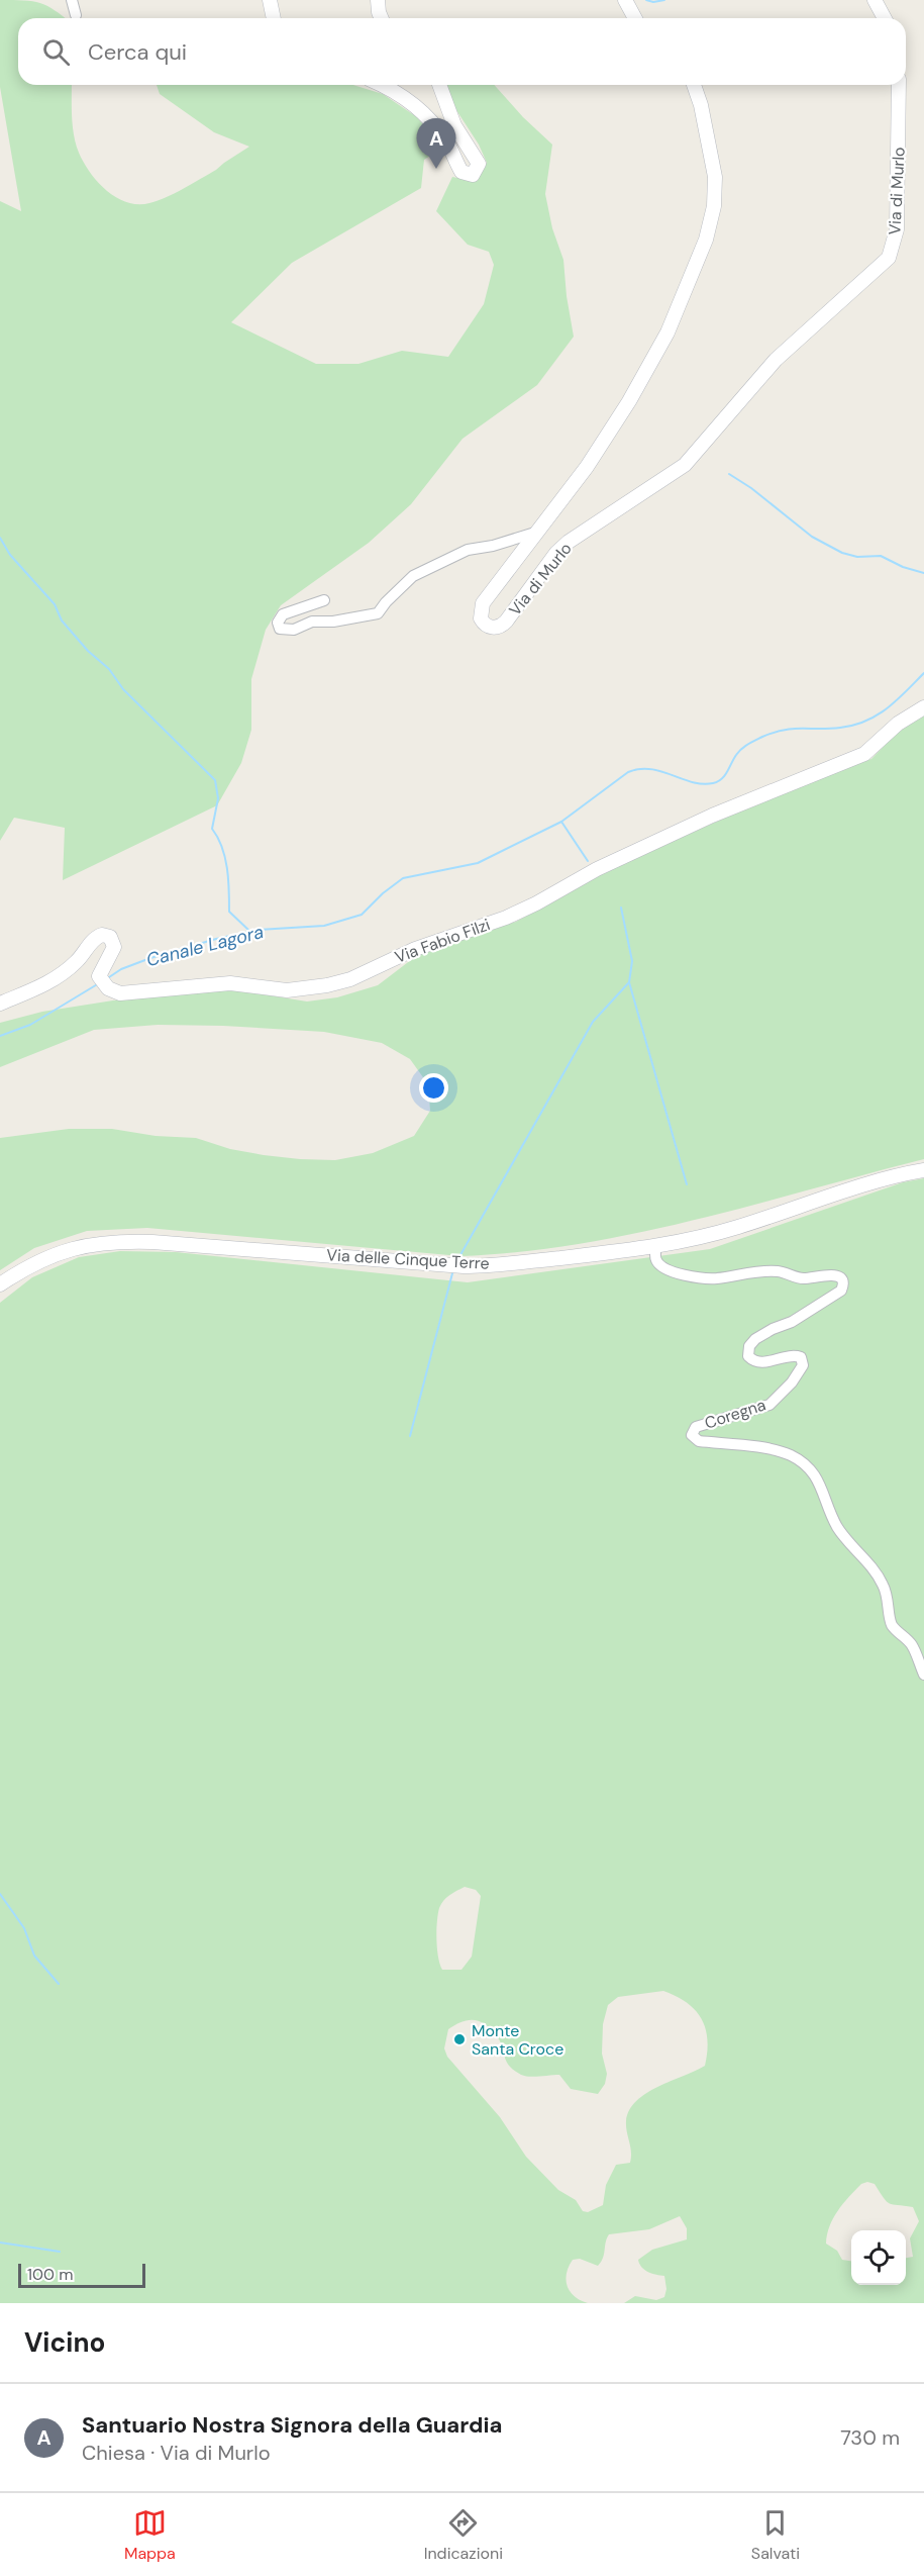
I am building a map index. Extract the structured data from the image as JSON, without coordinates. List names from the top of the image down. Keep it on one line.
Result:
{"streets":{"street":["Via di Murlo","Via Fabio Filzi","Via delle Cinque Terre","Coregna"]},"crossings":[["Via delle Cinque Terre","Coregna"]],"water":["Canale Lagora"],"places":["Monte Santa Croce"],"scale_bar":"100 m","page":{"search":"Cerca qui","pins":"A","scale":"100 m","heading":"Vicino","list":[{"mark":"A","name":"Santuario Nostra Signora della Guardia","note":"Chiesa · Via di Murlo","value":"730 m"}],"nav":["Mappa","Indicazioni","Salvati"]}}
